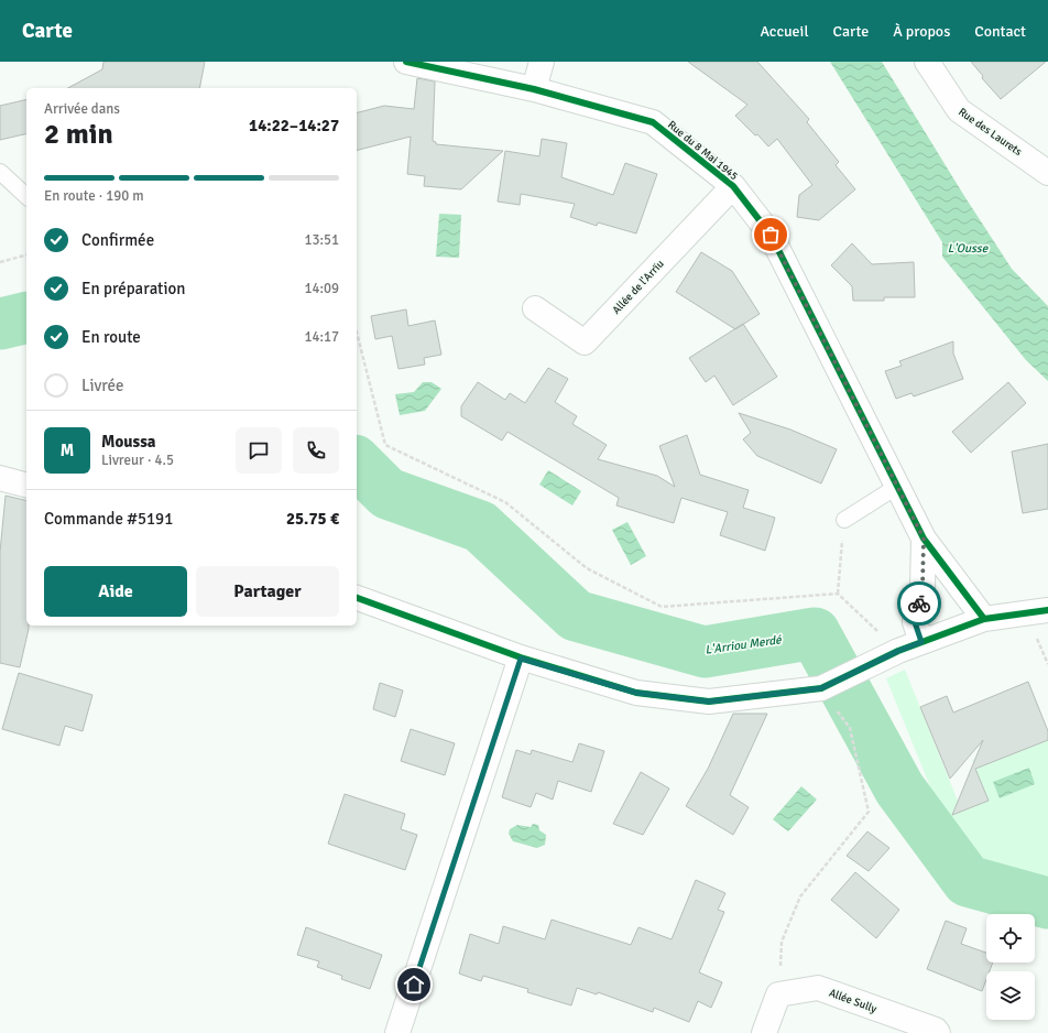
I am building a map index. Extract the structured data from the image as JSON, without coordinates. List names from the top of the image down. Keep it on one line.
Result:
{"streets":{"street":["Rue des Laurets","Rue du 8 Mai 1945","Allée de l'Arrïu","Allée Sully"]},"crossings":[["Rue du 8 Mai 1945","Allée de l'Arrïu"]],"water":["L'Ousse","L'Arriou Merdé"],"page":{"header":"Carte","nav":["Accueil","Carte","À propos","Contact"],"heading":["2 min","Arrivée dans","14:22–14:27"],"panel":["Moussa","Livreur · 4.5","Commande #5191","25.75 €"],"bar":"En route · 190 m","list":[["Confirmée","13:51"],["En préparation","14:09"],["En route","14:17"],"Livrée"],"round":"M","buttons":["Aide","Partager"]}}
